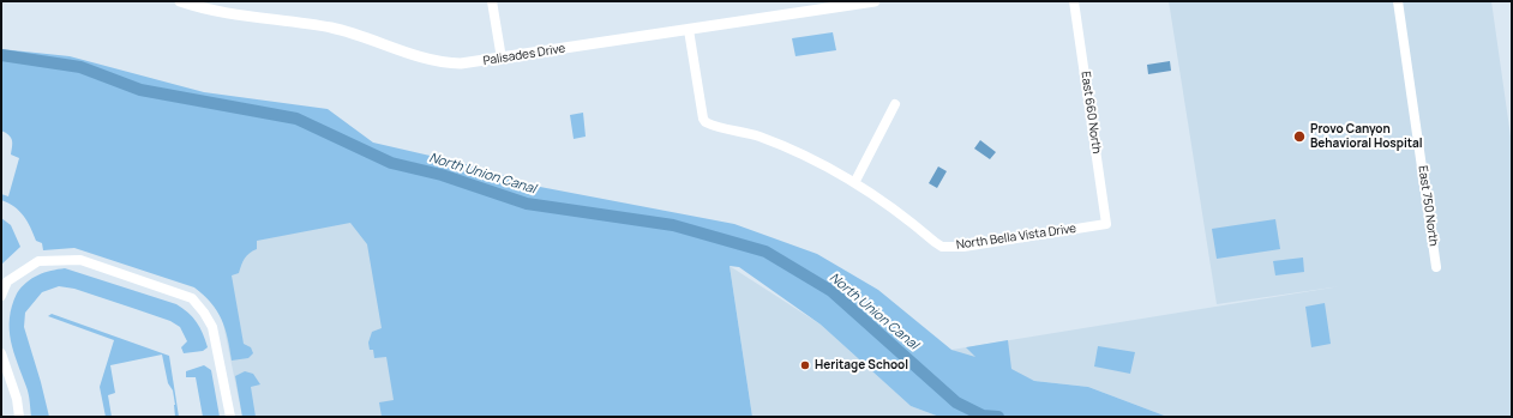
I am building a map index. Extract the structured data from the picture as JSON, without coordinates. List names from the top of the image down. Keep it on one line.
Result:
{"streets":{"street":["Palisades Drive","East 660 North","East 750 North","North Bella Vista Drive"]},"crossings":[["Palisades Drive","North Bella Vista Drive"],["East 660 North","North Bella Vista Drive"]],"water":["North Union Canal"],"places":["Provo Canyon Behavioral Hospital","Heritage School"]}
